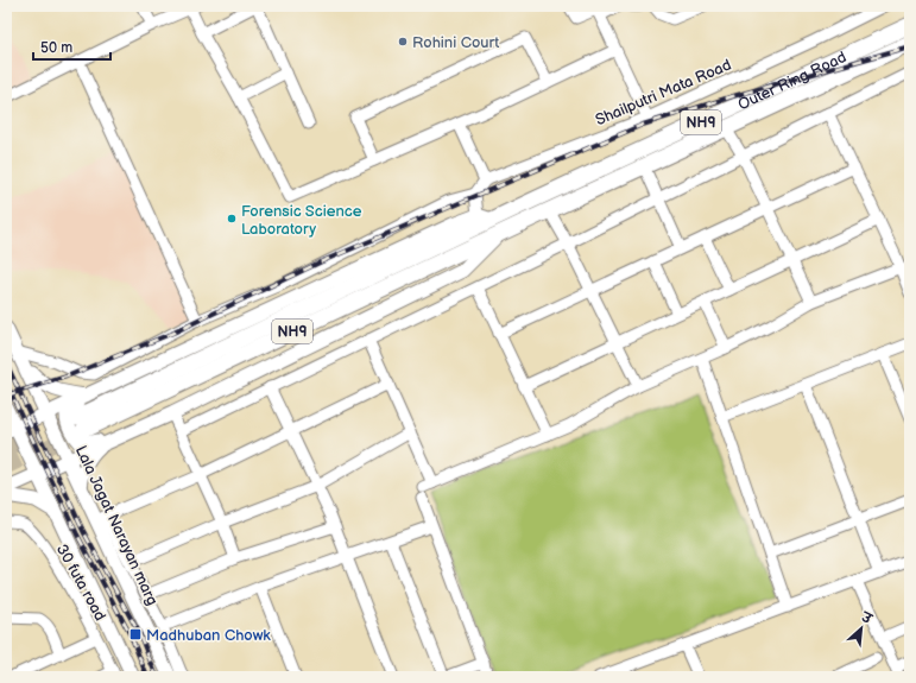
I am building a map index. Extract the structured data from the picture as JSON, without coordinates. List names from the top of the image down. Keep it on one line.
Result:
{"streets":{"highway":["Outer Ring Road","NH9"],"main road":["Lala Jagat Narayan marg"],"street":["Shailputri Mata Road","30 futa road"]},"crossings":[["Outer Ring Road","NH9"]],"places":{"other":["Rohini Court","Forensic Science Laboratory"],"transit":["Madhuban Chowk"]},"scale_bar":"50 m","north":"top right"}
